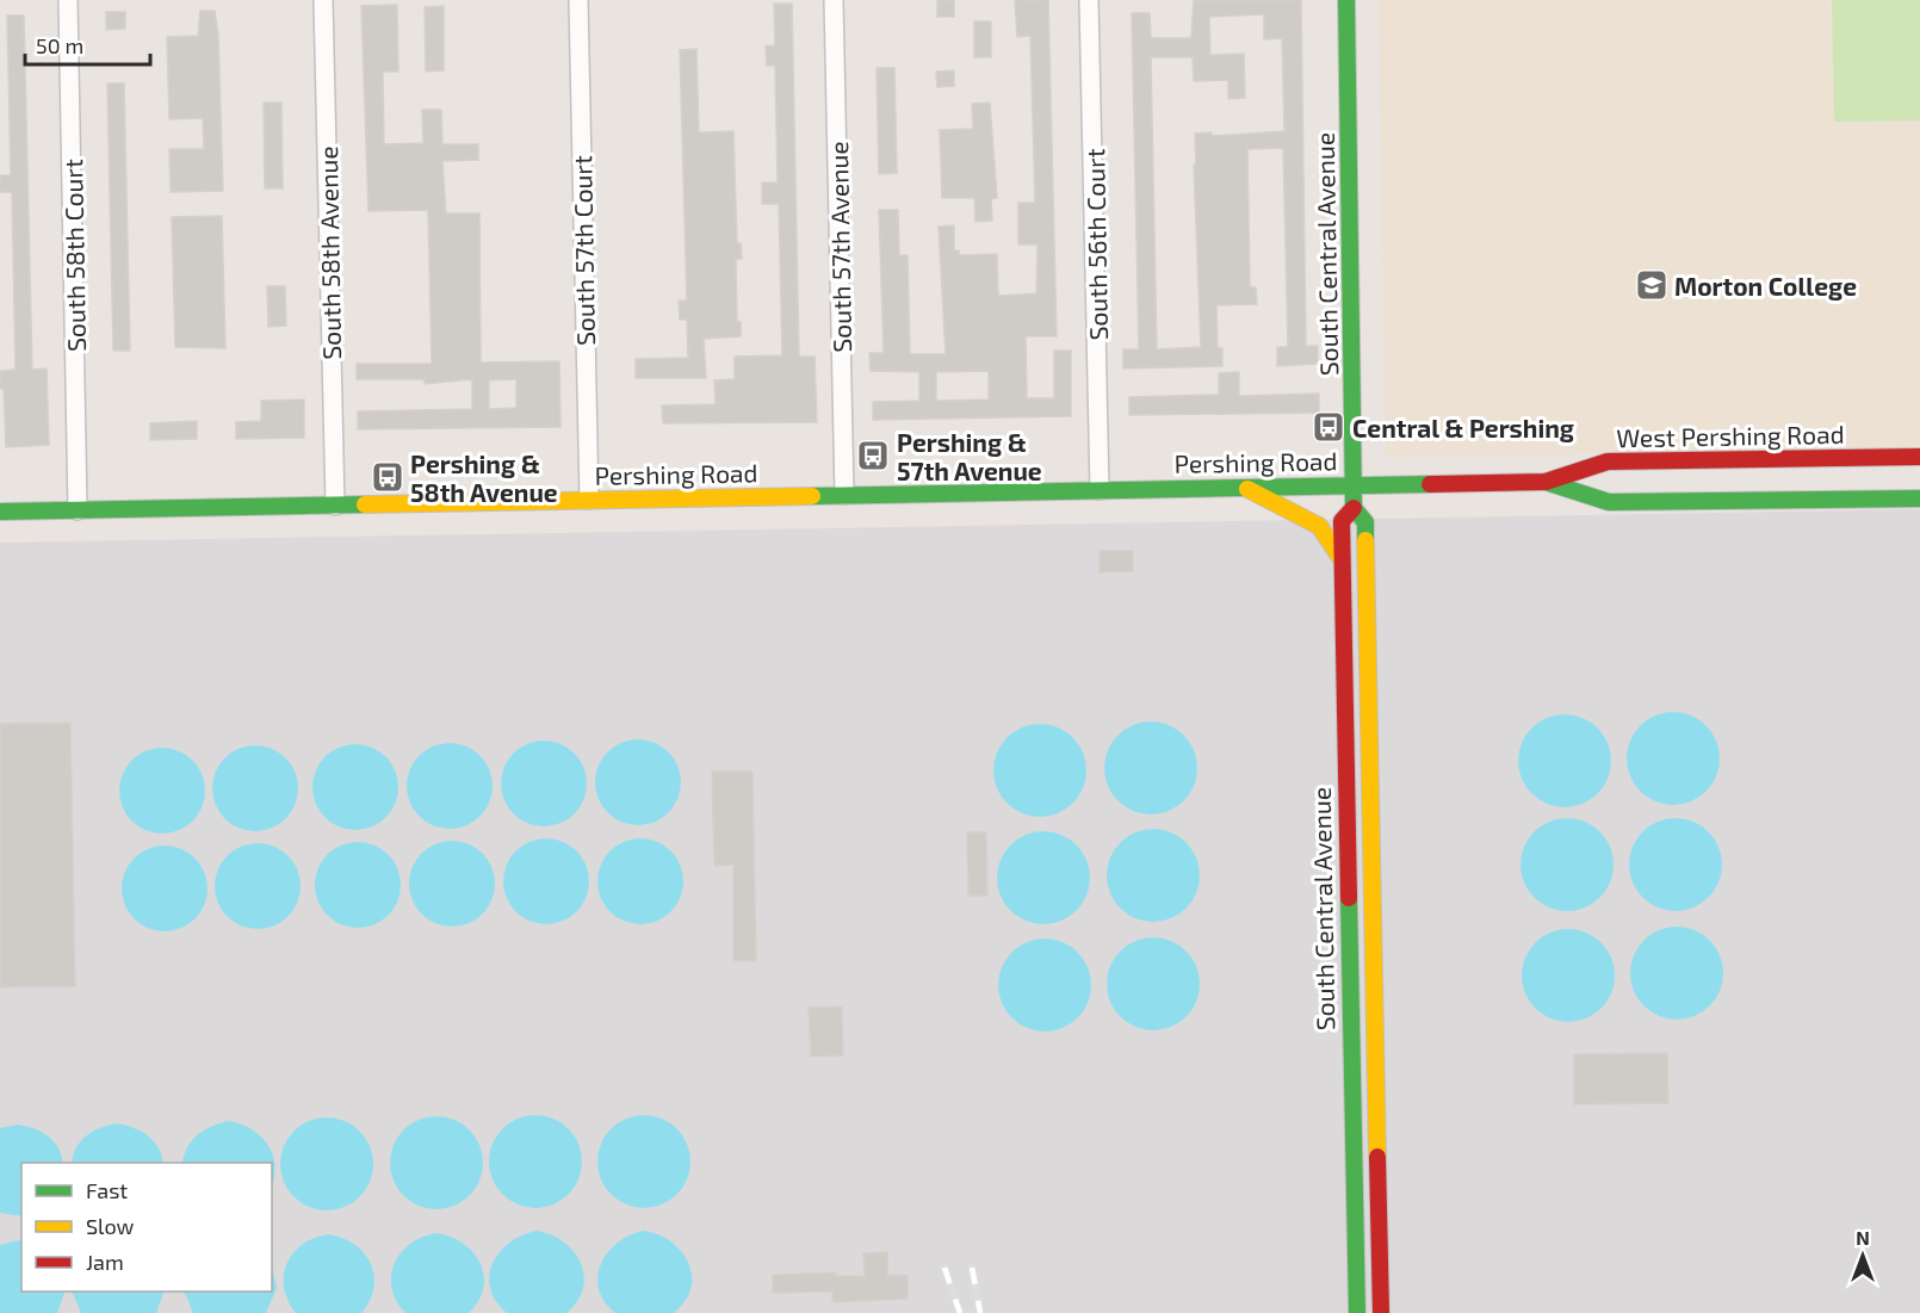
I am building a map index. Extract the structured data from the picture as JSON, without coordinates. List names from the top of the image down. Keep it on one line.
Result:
{"streets":{"main road":["South Central Avenue","West Pershing Road","Pershing Road"],"street":["South 56th Court","South 57th Avenue","South 57th Court","South 58th Avenue","South 58th Court"]},"crossings":[["South 56th Court","Pershing Road"],["South 57th Avenue","Pershing Road"],["South 57th Court","Pershing Road"],["South 58th Avenue","Pershing Road"],["South Central Avenue","West Pershing Road"],["South Central Avenue","Pershing Road"],["South 58th Court","Pershing Road"],["West Pershing Road","Pershing Road"]],"places":{"school or university":["Morton College"],"bus stop":["Central & Pershing","Pershing & 57th Avenue","Pershing & 58th Avenue"]},"legend":["Fast","Slow","Jam"],"scale_bar":"50 m","north":"top"}
